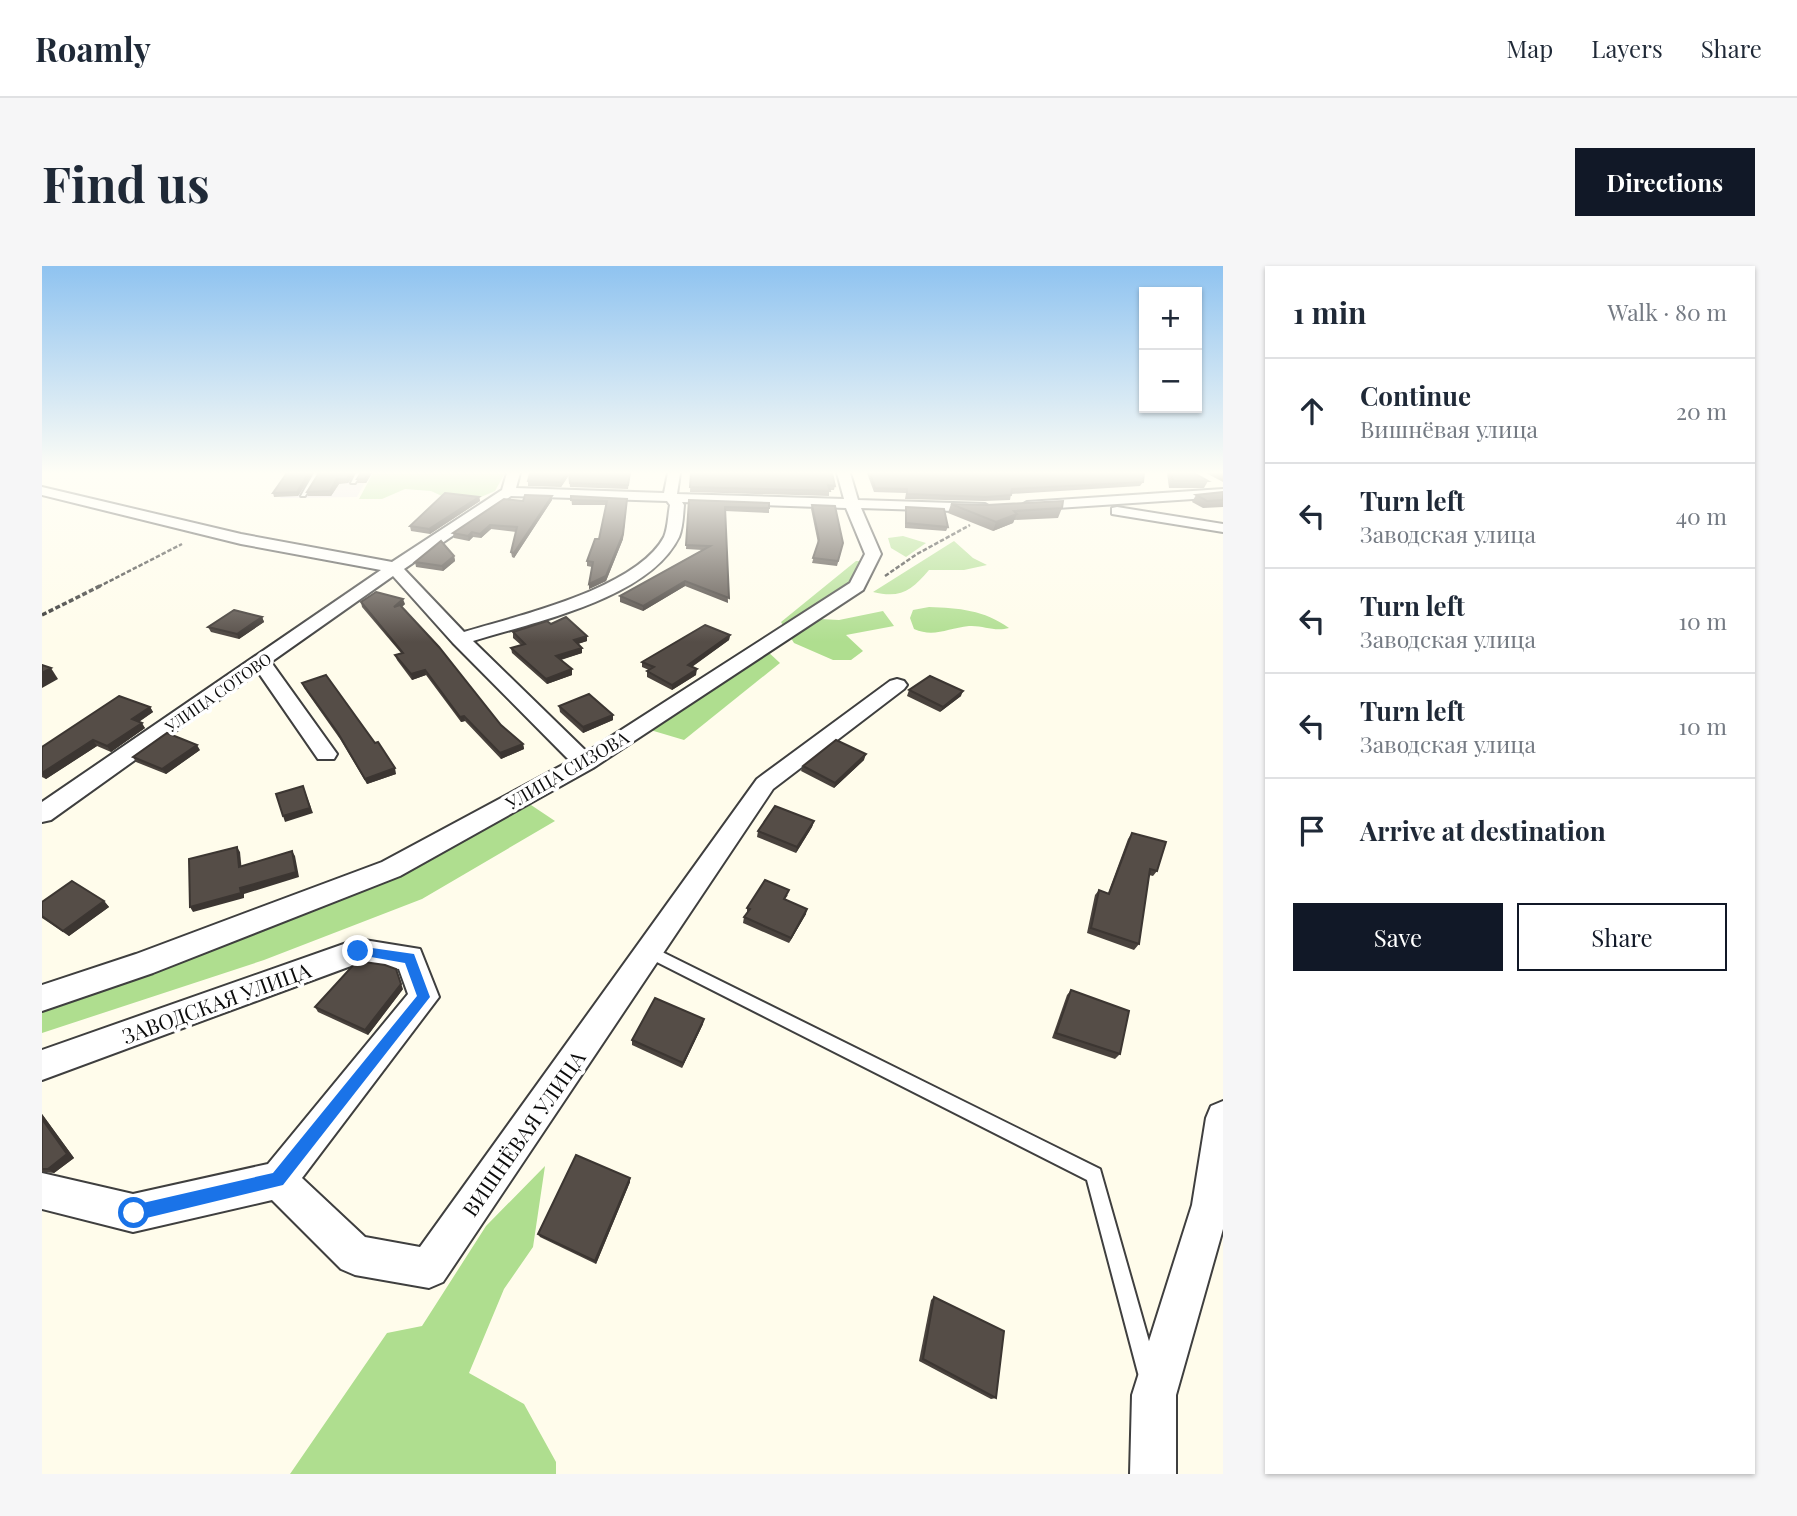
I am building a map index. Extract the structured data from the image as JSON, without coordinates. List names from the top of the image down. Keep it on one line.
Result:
{"streets":{"street":["УЛИЦА СОТОВО","УЛИЦА СИЗОВА","ЗАВОДСКАЯ УЛИЦА","ВИШНЁВАЯ УЛИЦА"]},"crossings":[["ЗАВОДСКАЯ УЛИЦА","ВИШНЁВАЯ УЛИЦА"]],"page":{"header":"Roamly","nav":["Map","Layers","Share"],"buttons":["Directions",["Save","Share"]],"title":"Find us","heading":["1 min","Walk · 80 m"],"map_buttons":["+","−"],"list":[["Continue","Вишнёвая улица","20 m"],["Turn left","Заводская улица","40 m"],["Turn left","Заводская улица","10 m"],["Turn left","Заводская улица","10 m"],"Arrive at destination"]}}
